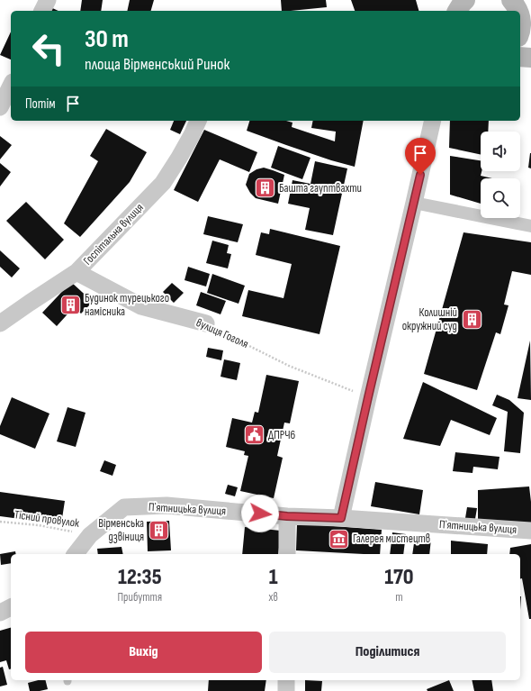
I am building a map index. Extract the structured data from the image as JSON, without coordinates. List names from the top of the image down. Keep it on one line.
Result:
{"streets":{"street":["Госпітальна вулиця","вулиця Гоголя","Пʼятницька вулиця"],"path":["Тісний провулок"]},"crossings":[["Госпітальна вулиця","вулиця Гоголя"],["Пʼятницька вулиця","Тісний провулок"]],"places":{"building":["Башта гауптвахти","Будинок турецького намісника","Колишній окружний суд","Вірменська дзвіниця"],"public building":["ДПРЧ6"],"museum":["Галерея мистецтв"]},"page":{"turn":["30 m","площа Вірменський Ринок"],"then":"Потім","eta":["12:35","Прибуття","1","хв","170","m"],"buttons":["Вихід","Поділитися"]}}
